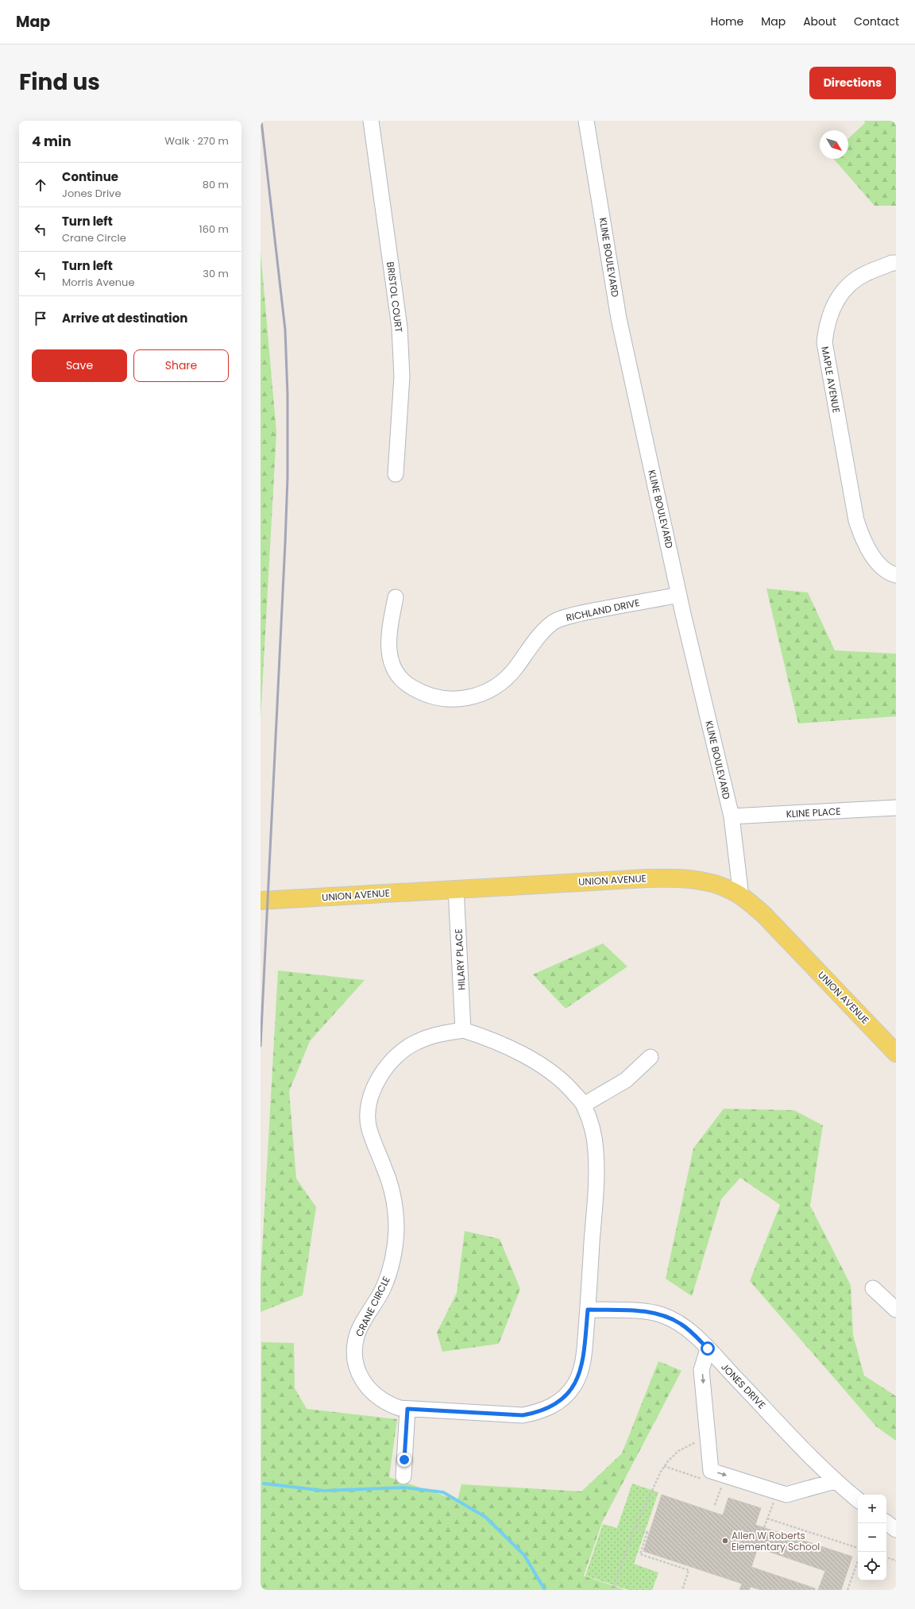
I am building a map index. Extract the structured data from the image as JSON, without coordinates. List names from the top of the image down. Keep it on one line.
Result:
{"streets":{"main road":["UNION AVENUE"],"street":["KLINE BOULEVARD","BRISTOL COURT","MAPLE AVENUE","RICHLAND DRIVE","KLINE PLACE","HILARY PLACE","CRANE CIRCLE","JONES DRIVE"]},"crossings":[["KLINE BOULEVARD","RICHLAND DRIVE"],["KLINE BOULEVARD","KLINE PLACE"],["KLINE BOULEVARD","UNION AVENUE"],["UNION AVENUE","HILARY PLACE"],["HILARY PLACE","CRANE CIRCLE"],["CRANE CIRCLE","JONES DRIVE"]],"places":["Allen W Roberts Elementary School"],"north":"bottom right","page":{"header":"Map","nav":["Home","Map","About","Contact"],"title":"Find us","buttons":["Directions",["Save","Share"]],"heading":["4 min","Walk · 270 m"],"list":[["Continue","Jones Drive","80 m"],["Turn left","Crane Circle","160 m"],["Turn left","Morris Avenue","30 m"],"Arrive at destination"],"map_buttons":["+","−"]}}
